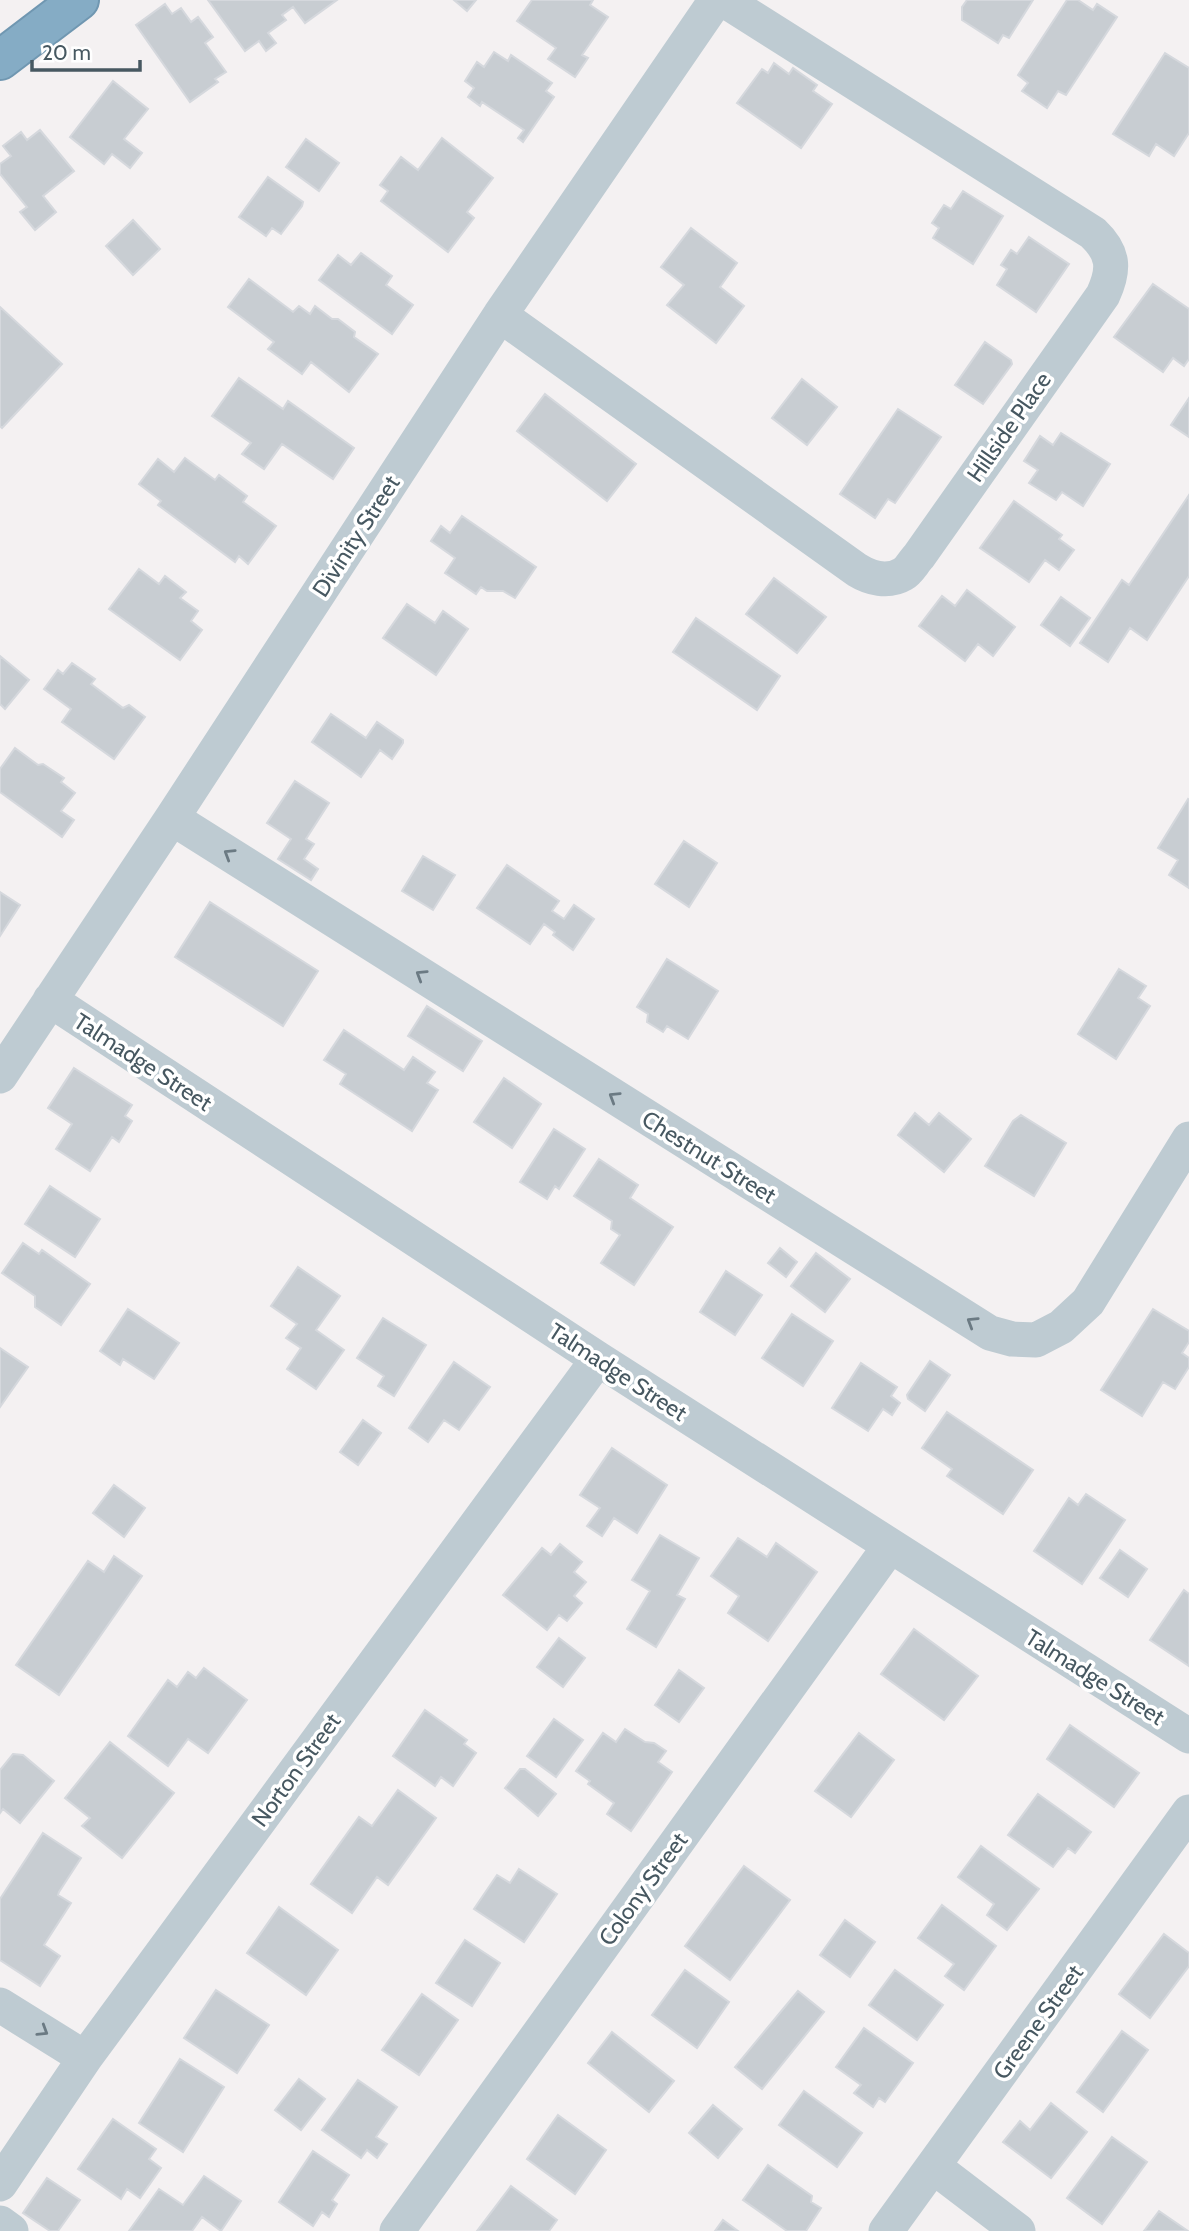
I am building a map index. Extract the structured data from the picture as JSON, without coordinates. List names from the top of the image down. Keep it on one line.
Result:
{"streets":{"street":["Hillside Place","Divinity Street","Talmadge Street","Chestnut Street","Norton Street","Colony Street","Greene Street"]},"crossings":[["Hillside Place","Divinity Street"],["Divinity Street","Talmadge Street"],["Divinity Street","Chestnut Street"],["Talmadge Street","Norton Street"],["Talmadge Street","Colony Street"]],"one_way":["Chestnut Street"],"scale_bar":"20 m"}
